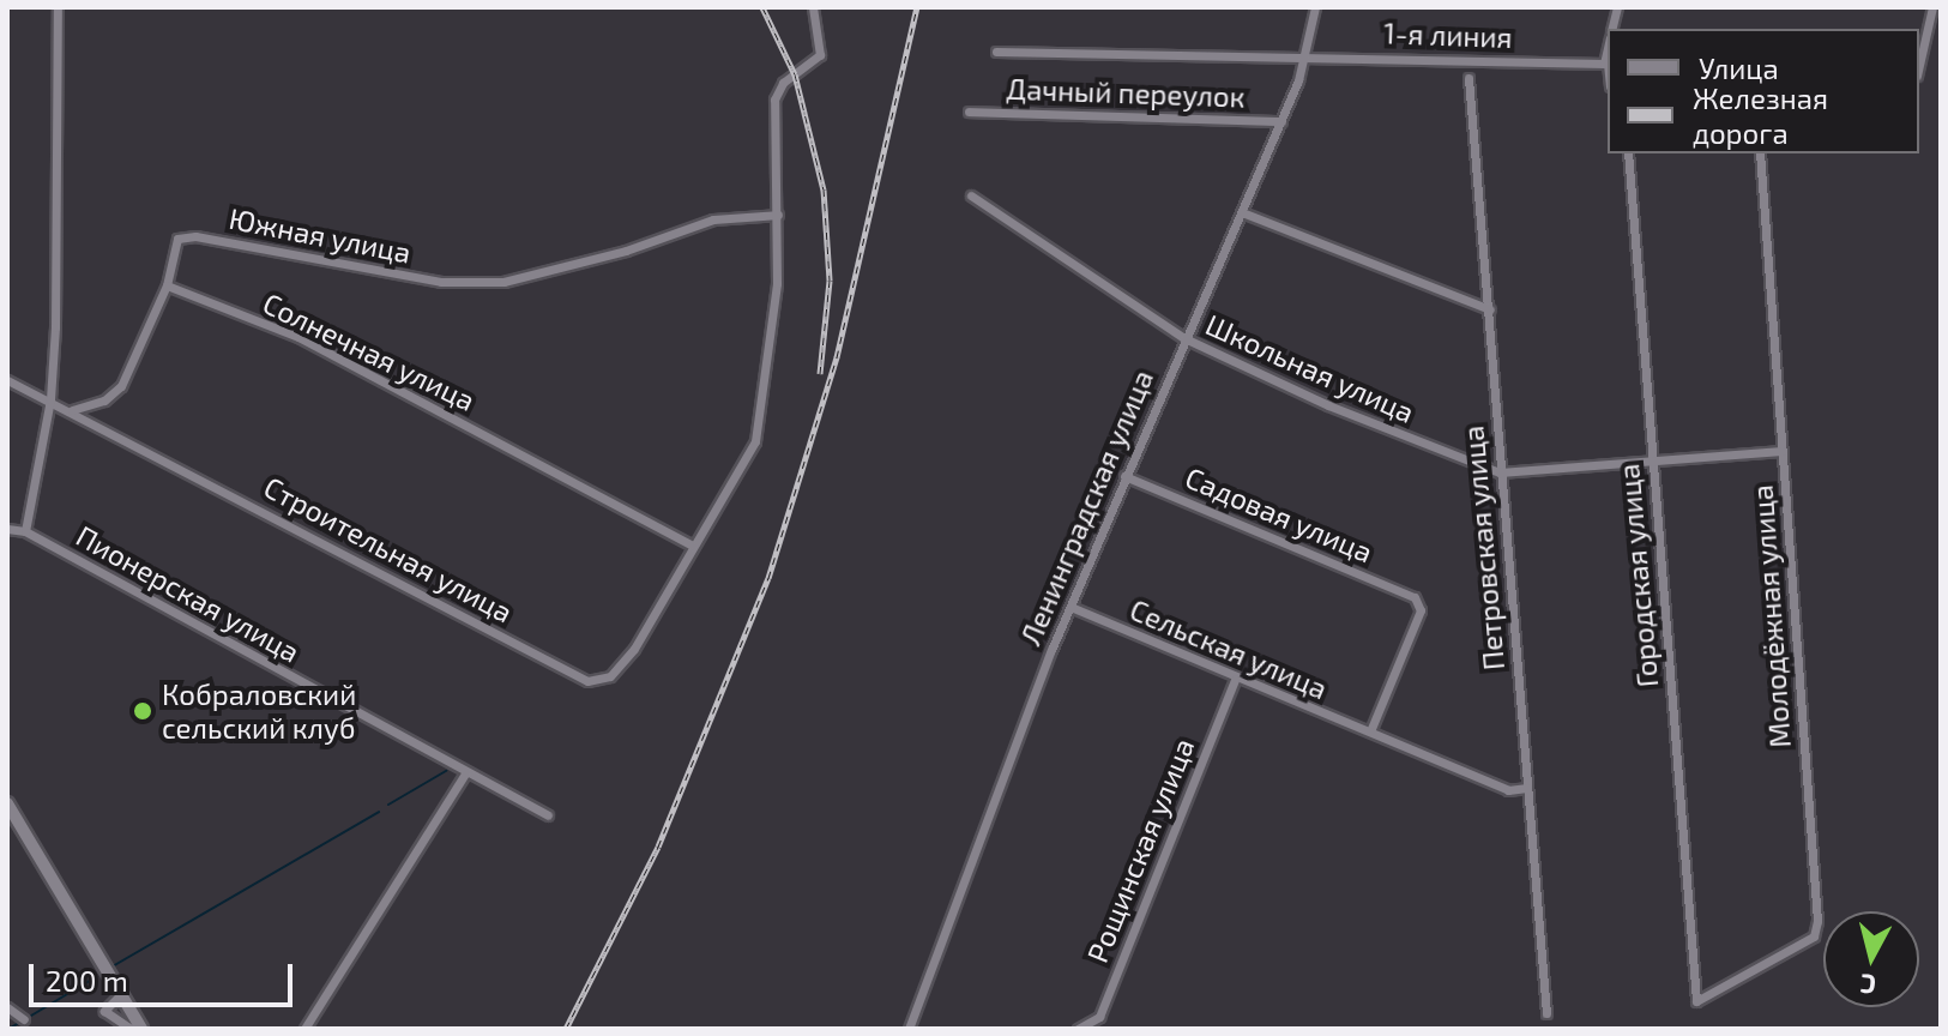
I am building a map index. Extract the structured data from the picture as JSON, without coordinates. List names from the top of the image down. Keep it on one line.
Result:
{"streets":{"street":["1-я линия","Дачный переулок","Южная улица","Солнечная улица","Школьная улица","Ленинградская улица","Садовая улица","Петровская улица","Строительная улица","Городская улица","Пионерская улица","Молодёжная улица","Сельская улица","Рощинская улица"]},"crossings":[["1-я линия","Ленинградская улица"],["Дачный переулок","Ленинградская улица"],["Южная улица","Солнечная улица"],["Солнечная улица","Строительная улица"],["Школьная улица","Ленинградская улица"],["Школьная улица","Петровская улица"],["Школьная улица","Городская улица"],["Школьная улица","Молодёжная улица"],["Ленинградская улица","Садовая улица"],["Ленинградская улица","Сельская улица"],["Садовая улица","Сельская улица"],["Петровская улица","Сельская улица"],["Городская улица","Молодёжная улица"],["Сельская улица","Рощинская улица"]],"places":["Кобраловский сельский клуб"],"legend":["Улица","Железная дорога"],"scale_bar":"200 m","north":"bottom"}
